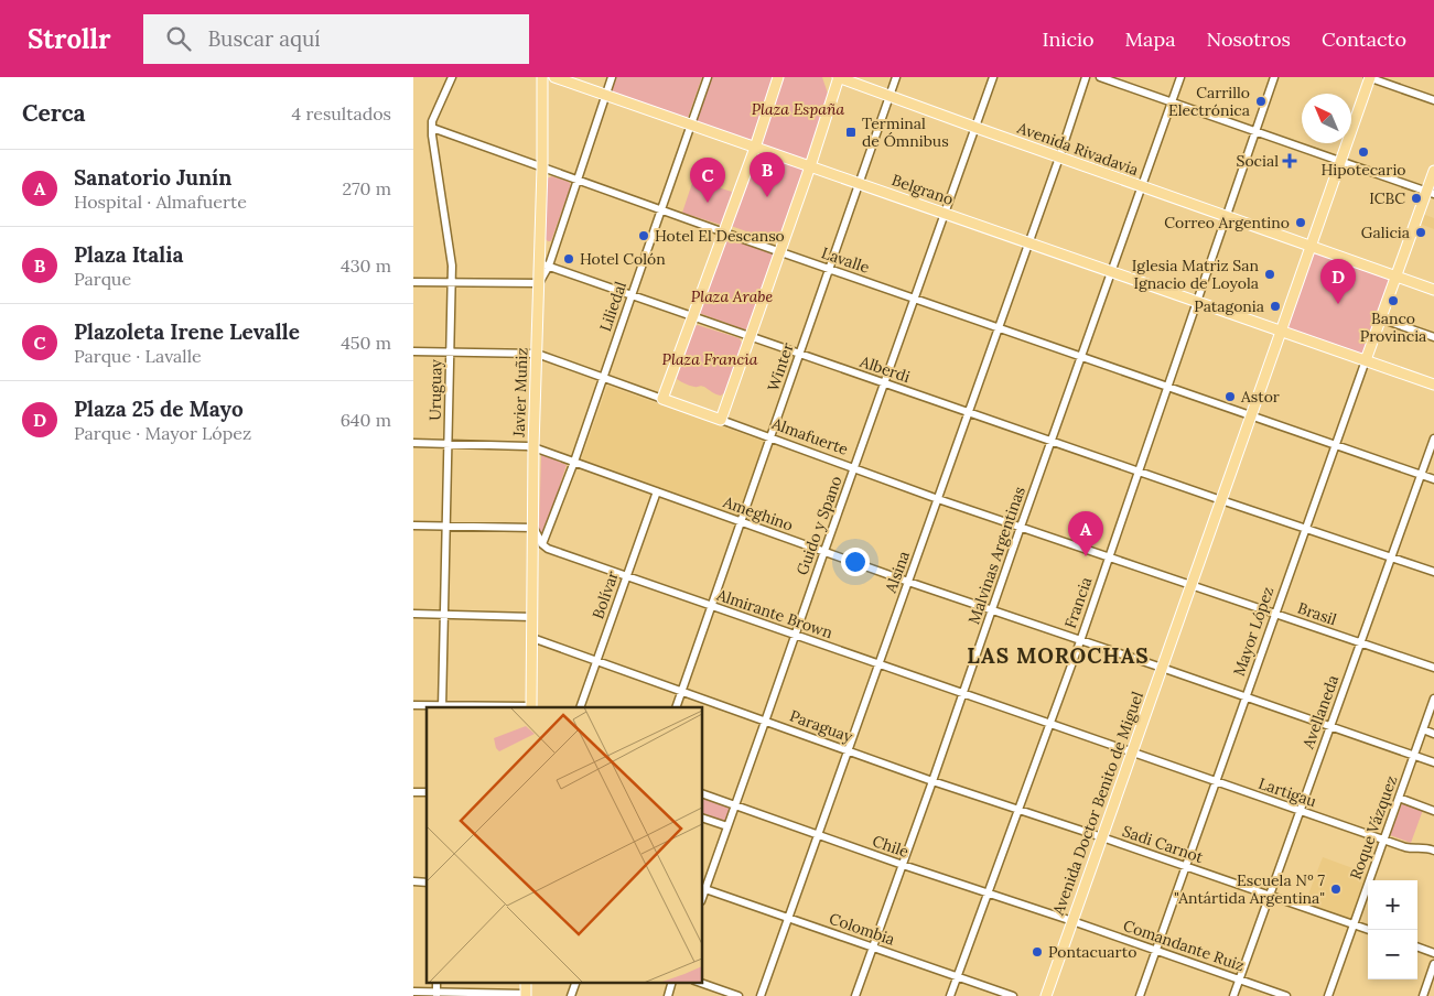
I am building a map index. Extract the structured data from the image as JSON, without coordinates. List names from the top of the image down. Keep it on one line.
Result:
{"streets":{"main road":["Avenida Rivadavia","Belgrano","Javier Muñiz","Almafuerte","Mayor López","Avenida Doctor Benito de Miguel"],"street":["Lavalle","Liliedal","Winter","Alberdi","Uruguay","Ameghino","Guido y Spano","Malvinas Argentinas","Alsina","Bolívar","Francia","Almirante Brown","Brasil","Avellaneda","Paraguay","Lartigau","Roque Vázquez","Sadi Carnot","Chile","Colombia","Comandante Ruiz"]},"crossings":[["Avenida Rivadavia","Winter"],["Avenida Rivadavia","Guido y Spano"],["Avenida Rivadavia","Malvinas Argentinas"],["Avenida Rivadavia","Alsina"],["Avenida Rivadavia","Francia"],["Avenida Rivadavia","Mayor López"],["Avenida Rivadavia","Avenida Doctor Benito de Miguel"],["Belgrano","Liliedal"],["Belgrano","Winter"],["Belgrano","Guido y Spano"],["Belgrano","Malvinas Argentinas"],["Belgrano","Alsina"],["Belgrano","Francia"],["Belgrano","Mayor López"],["Belgrano","Avenida Doctor Benito de Miguel"],["Lavalle","Liliedal"],["Lavalle","Winter"],["Lavalle","Uruguay"],["Lavalle","Javier Muñiz"],["Lavalle","Guido y Spano"],["Lavalle","Malvinas Argentinas"],["Lavalle","Alsina"],["Lavalle","Francia"],["Lavalle","Mayor López"],["Lavalle","Avellaneda"],["Lavalle","Avenida Doctor Benito de Miguel"],["Liliedal","Alberdi"],["Liliedal","Almafuerte"],["Liliedal","Ameghino"],["Liliedal","Almirante Brown"],["Winter","Alberdi"],["Winter","Almafuerte"],["Winter","Ameghino"],["Winter","Almirante Brown"],["Winter","Paraguay"],["Alberdi","Javier Muñiz"],["Alberdi","Guido y Spano"],["Alberdi","Malvinas Argentinas"],["Alberdi","Alsina"],["Alberdi","Francia"],["Alberdi","Mayor López"],["Alberdi","Avellaneda"],["Alberdi","Avenida Doctor Benito de Miguel"],["Uruguay","Almafuerte"],["Uruguay","Ameghino"],["Javier Muñiz","Almafuerte"],["Javier Muñiz","Ameghino"],["Javier Muñiz","Paraguay"],["Almafuerte","Guido y Spano"],["Almafuerte","Malvinas Argentinas"],["Almafuerte","Alsina"],["Almafuerte","Francia"],["Almafuerte","Brasil"],["Almafuerte","Avenida Doctor Benito de Miguel"],["Ameghino","Guido y Spano"],["Ameghino","Malvinas Argentinas"],["Ameghino","Alsina"],["Ameghino","Bolívar"],["Ameghino","Francia"],["Ameghino","Mayor López"],["Ameghino","Avellaneda"],["Ameghino","Avenida Doctor Benito de Miguel"],["Ameghino","Roque Vázquez"],["Guido y Spano","Almirante Brown"],["Guido y Spano","Paraguay"],["Guido y Spano","Chile"],["Guido y Spano","Colombia"],["Malvinas Argentinas","Almirante Brown"],["Malvinas Argentinas","Paraguay"],["Malvinas Argentinas","Chile"],["Malvinas Argentinas","Colombia"],["Alsina","Almirante Brown"],["Alsina","Paraguay"],["Alsina","Chile"],["Alsina","Colombia"],["Bolívar","Almirante Brown"],["Bolívar","Paraguay"],["Francia","Almirante Brown"],["Francia","Paraguay"],["Francia","Chile"],["Francia","Colombia"],["Almirante Brown","Lartigau"],["Almirante Brown","Avenida Doctor Benito de Miguel"],["Brasil","Mayor López"],["Brasil","Avellaneda"],["Brasil","Avenida Doctor Benito de Miguel"],["Mayor López","Lartigau"],["Mayor López","Sadi Carnot"],["Mayor López","Comandante Ruiz"],["Avellaneda","Lartigau"],["Avellaneda","Sadi Carnot"],["Avellaneda","Comandante Ruiz"],["Paraguay","Avenida Doctor Benito de Miguel"],["Paraguay","Sadi Carnot"],["Lartigau","Avenida Doctor Benito de Miguel"],["Lartigau","Roque Vázquez"],["Avenida Doctor Benito de Miguel","Sadi Carnot"],["Avenida Doctor Benito de Miguel","Chile"],["Avenida Doctor Benito de Miguel","Comandante Ruiz"],["Roque Vázquez","Sadi Carnot"],["Chile","Comandante Ruiz"]],"districts":["LAS MOROCHAS"],"parks":["Plaza España","Plaza Arabe","Plaza Francia"],"places":{"other":["Carrillo Electrónica","Hipotecario","ICBC","Correo Argentino","Galicia","Hotel El Descanso","Hotel Colón","Iglesia Matriz San Ignacio de Loyola","Banco Provincia","Patagonia","Astor","Escuela Nº 7 \"Antártida Argentina\"","Pontacuarto"],"transit":["Terminal de Ómnibus"],"health":["Social"]},"north":"top left","page":{"header":"Strollr","search":"Buscar aquí","nav":["Inicio","Mapa","Nosotros","Contacto"],"heading":["Cerca","4 resultados"],"list":[{"mark":"A","name":"Sanatorio Junín","note":"Hospital · Almafuerte","value":"270 m"},{"mark":"B","name":"Plaza Italia","note":"Parque","value":"430 m"},{"mark":"C","name":"Plazoleta Irene Levalle","note":"Parque · Lavalle","value":"450 m"},{"mark":"D","name":"Plaza 25 de Mayo","note":"Parque · Mayor López","value":"640 m"}],"pins":["B","C","D","A"],"map_buttons":["+","−"]}}
